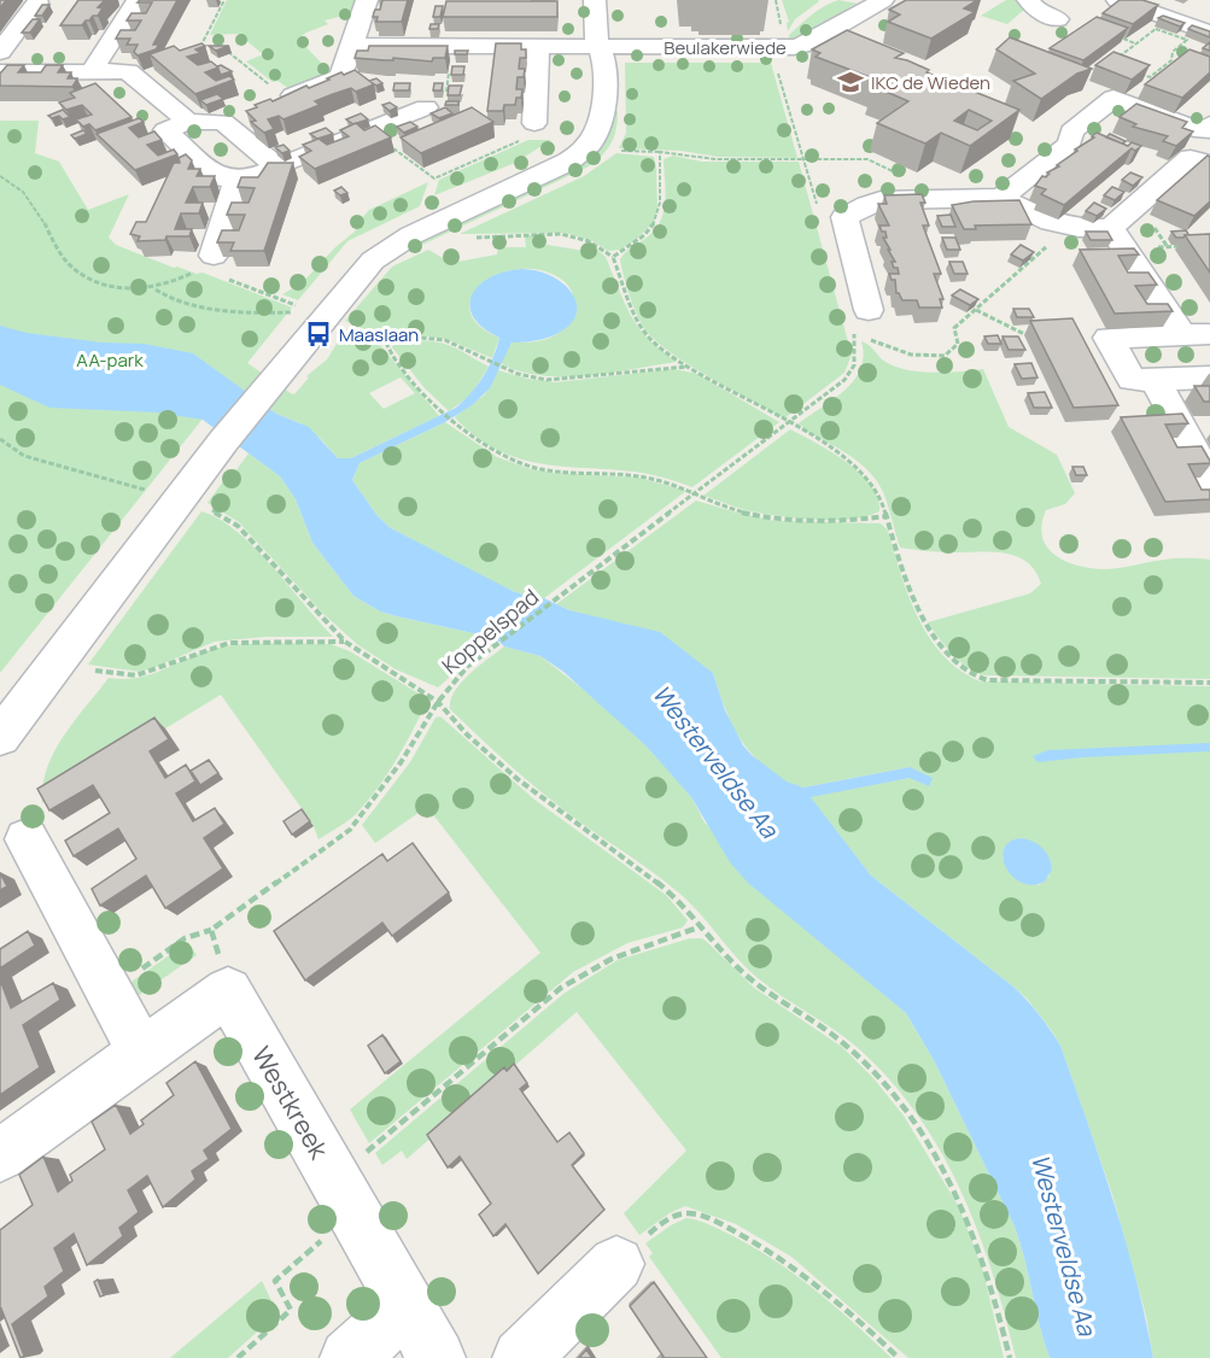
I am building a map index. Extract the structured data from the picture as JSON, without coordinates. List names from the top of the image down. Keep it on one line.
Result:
{"streets":{"street":["Beulakerwiede","Westkreek"],"path":["Koppelspad"]},"water":["Westerveldse Aa"],"parks":["AA-park"],"places":{"school or university":["IKC de Wieden"],"bus stop":["Maaslaan"]}}
